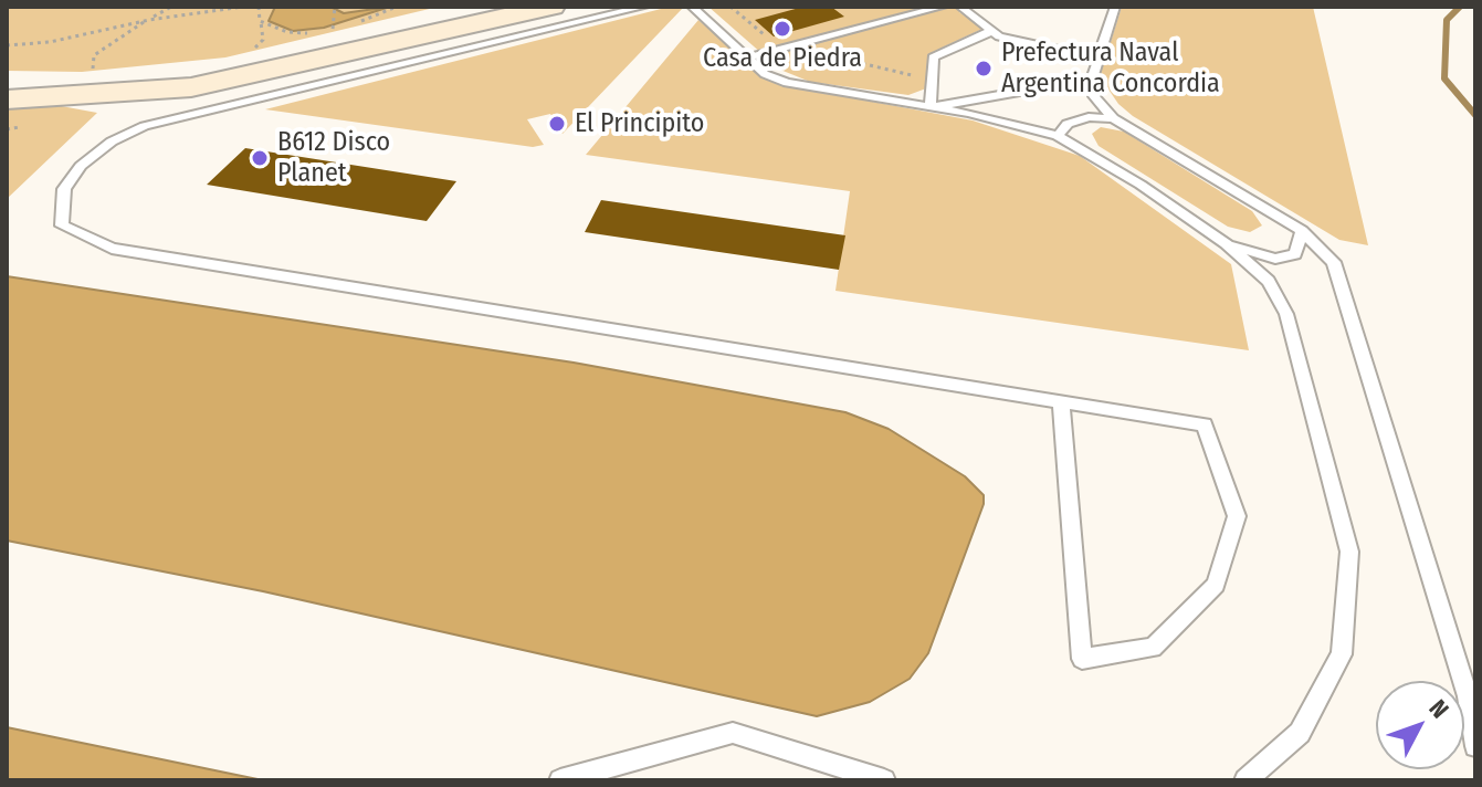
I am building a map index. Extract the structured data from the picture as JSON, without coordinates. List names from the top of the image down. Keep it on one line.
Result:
{"places":["Casa de Piedra","Prefectura Naval Argentina Concordia","El Principito","B612 Disco Planet"],"north":"top right"}
